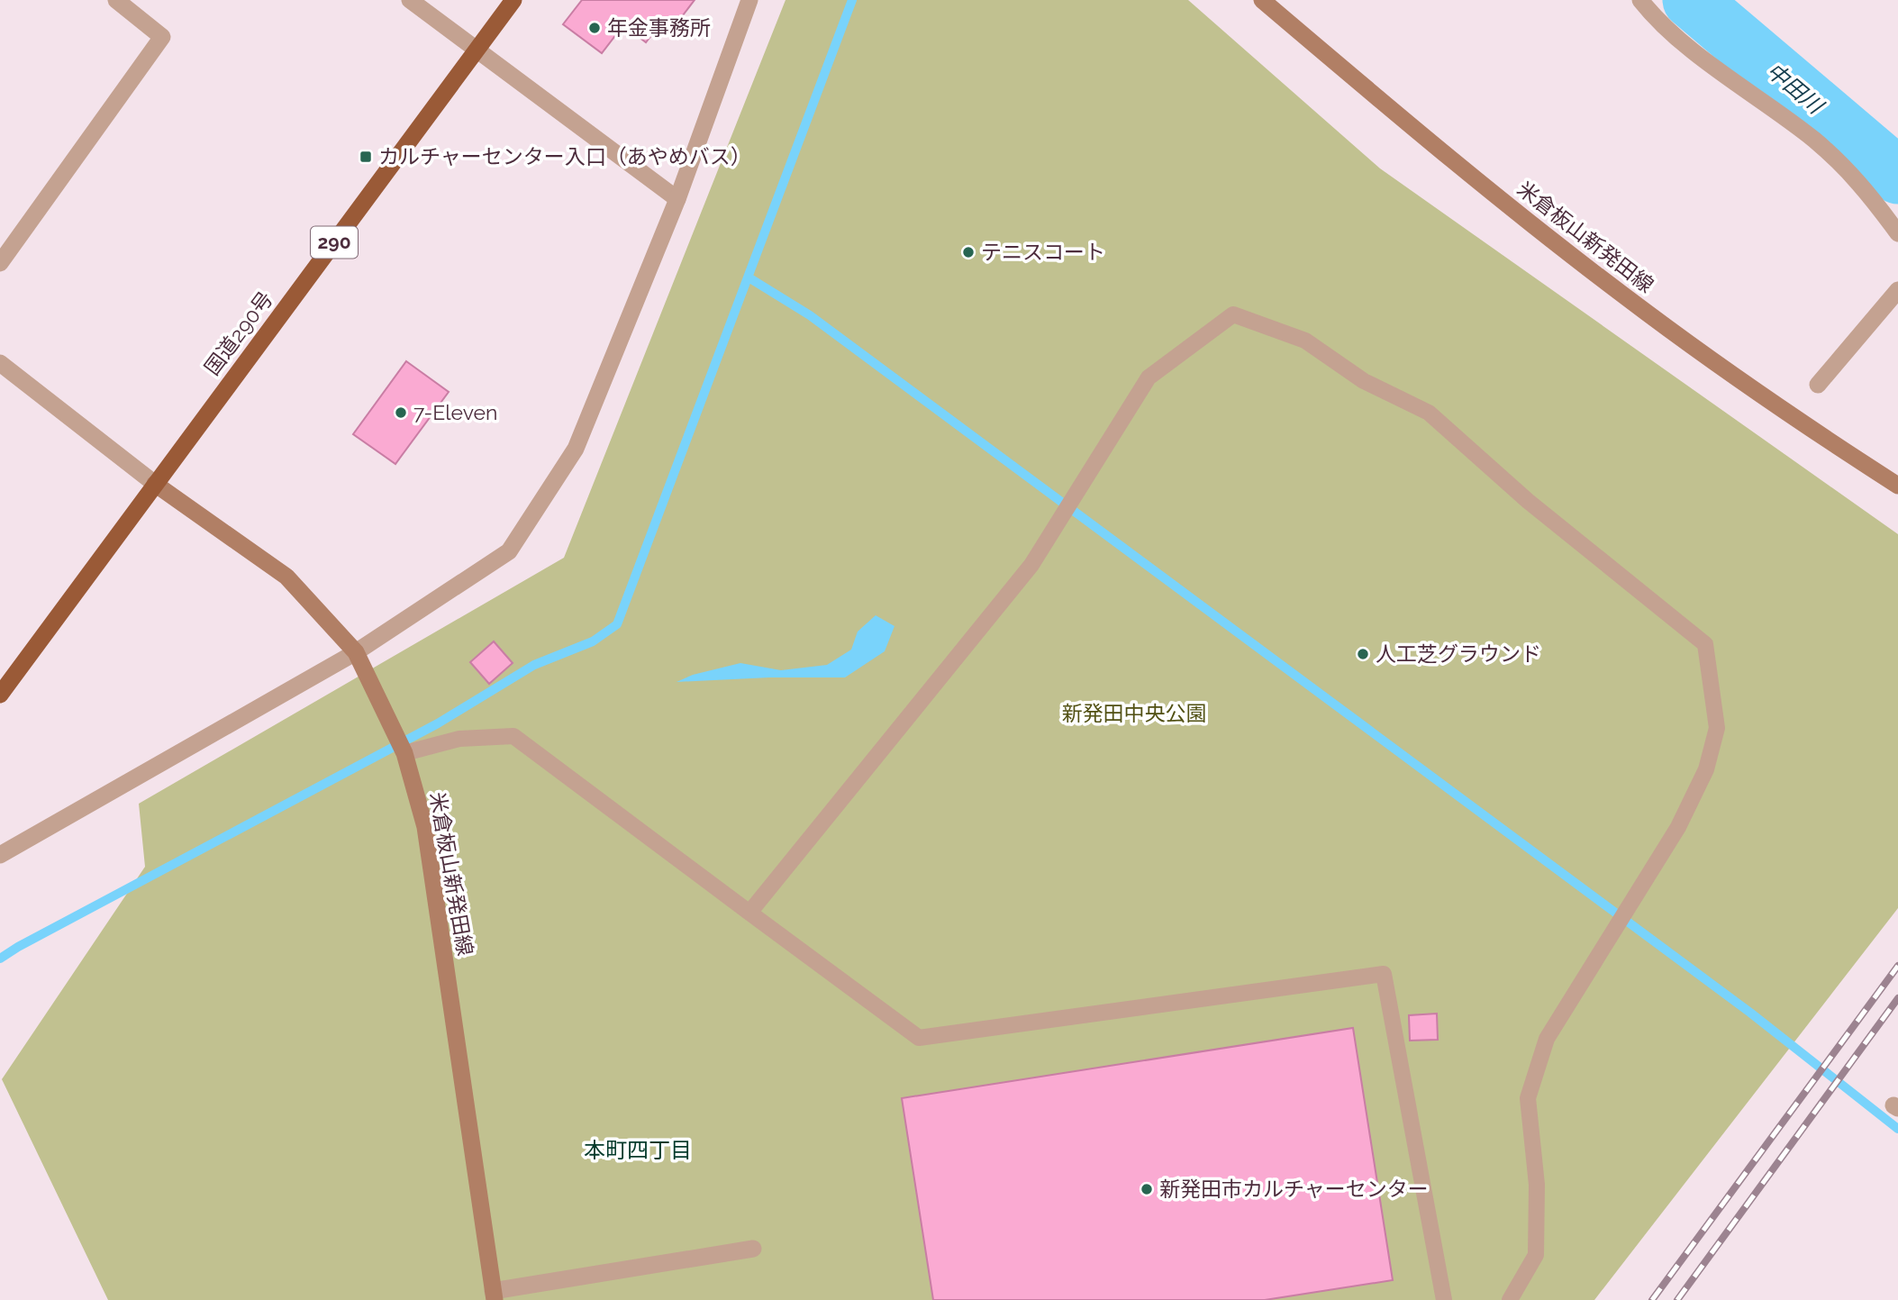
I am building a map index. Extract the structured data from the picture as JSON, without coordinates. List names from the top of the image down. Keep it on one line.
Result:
{"streets":{"highway":["290","国道290号"],"main road":["米倉板山新発田線"]},"crossings":[["米倉板山新発田線","国道290号"]],"districts":["本町四丁目"],"water":["中田川"],"parks":["新発田中央公園"],"places":{"other":["年金事務所","テニスコート","7-Eleven","人工芝グラウンド","新発田市カルチャーセンター"],"transit":["カルチャーセンター入口（あやめバス）"]}}
